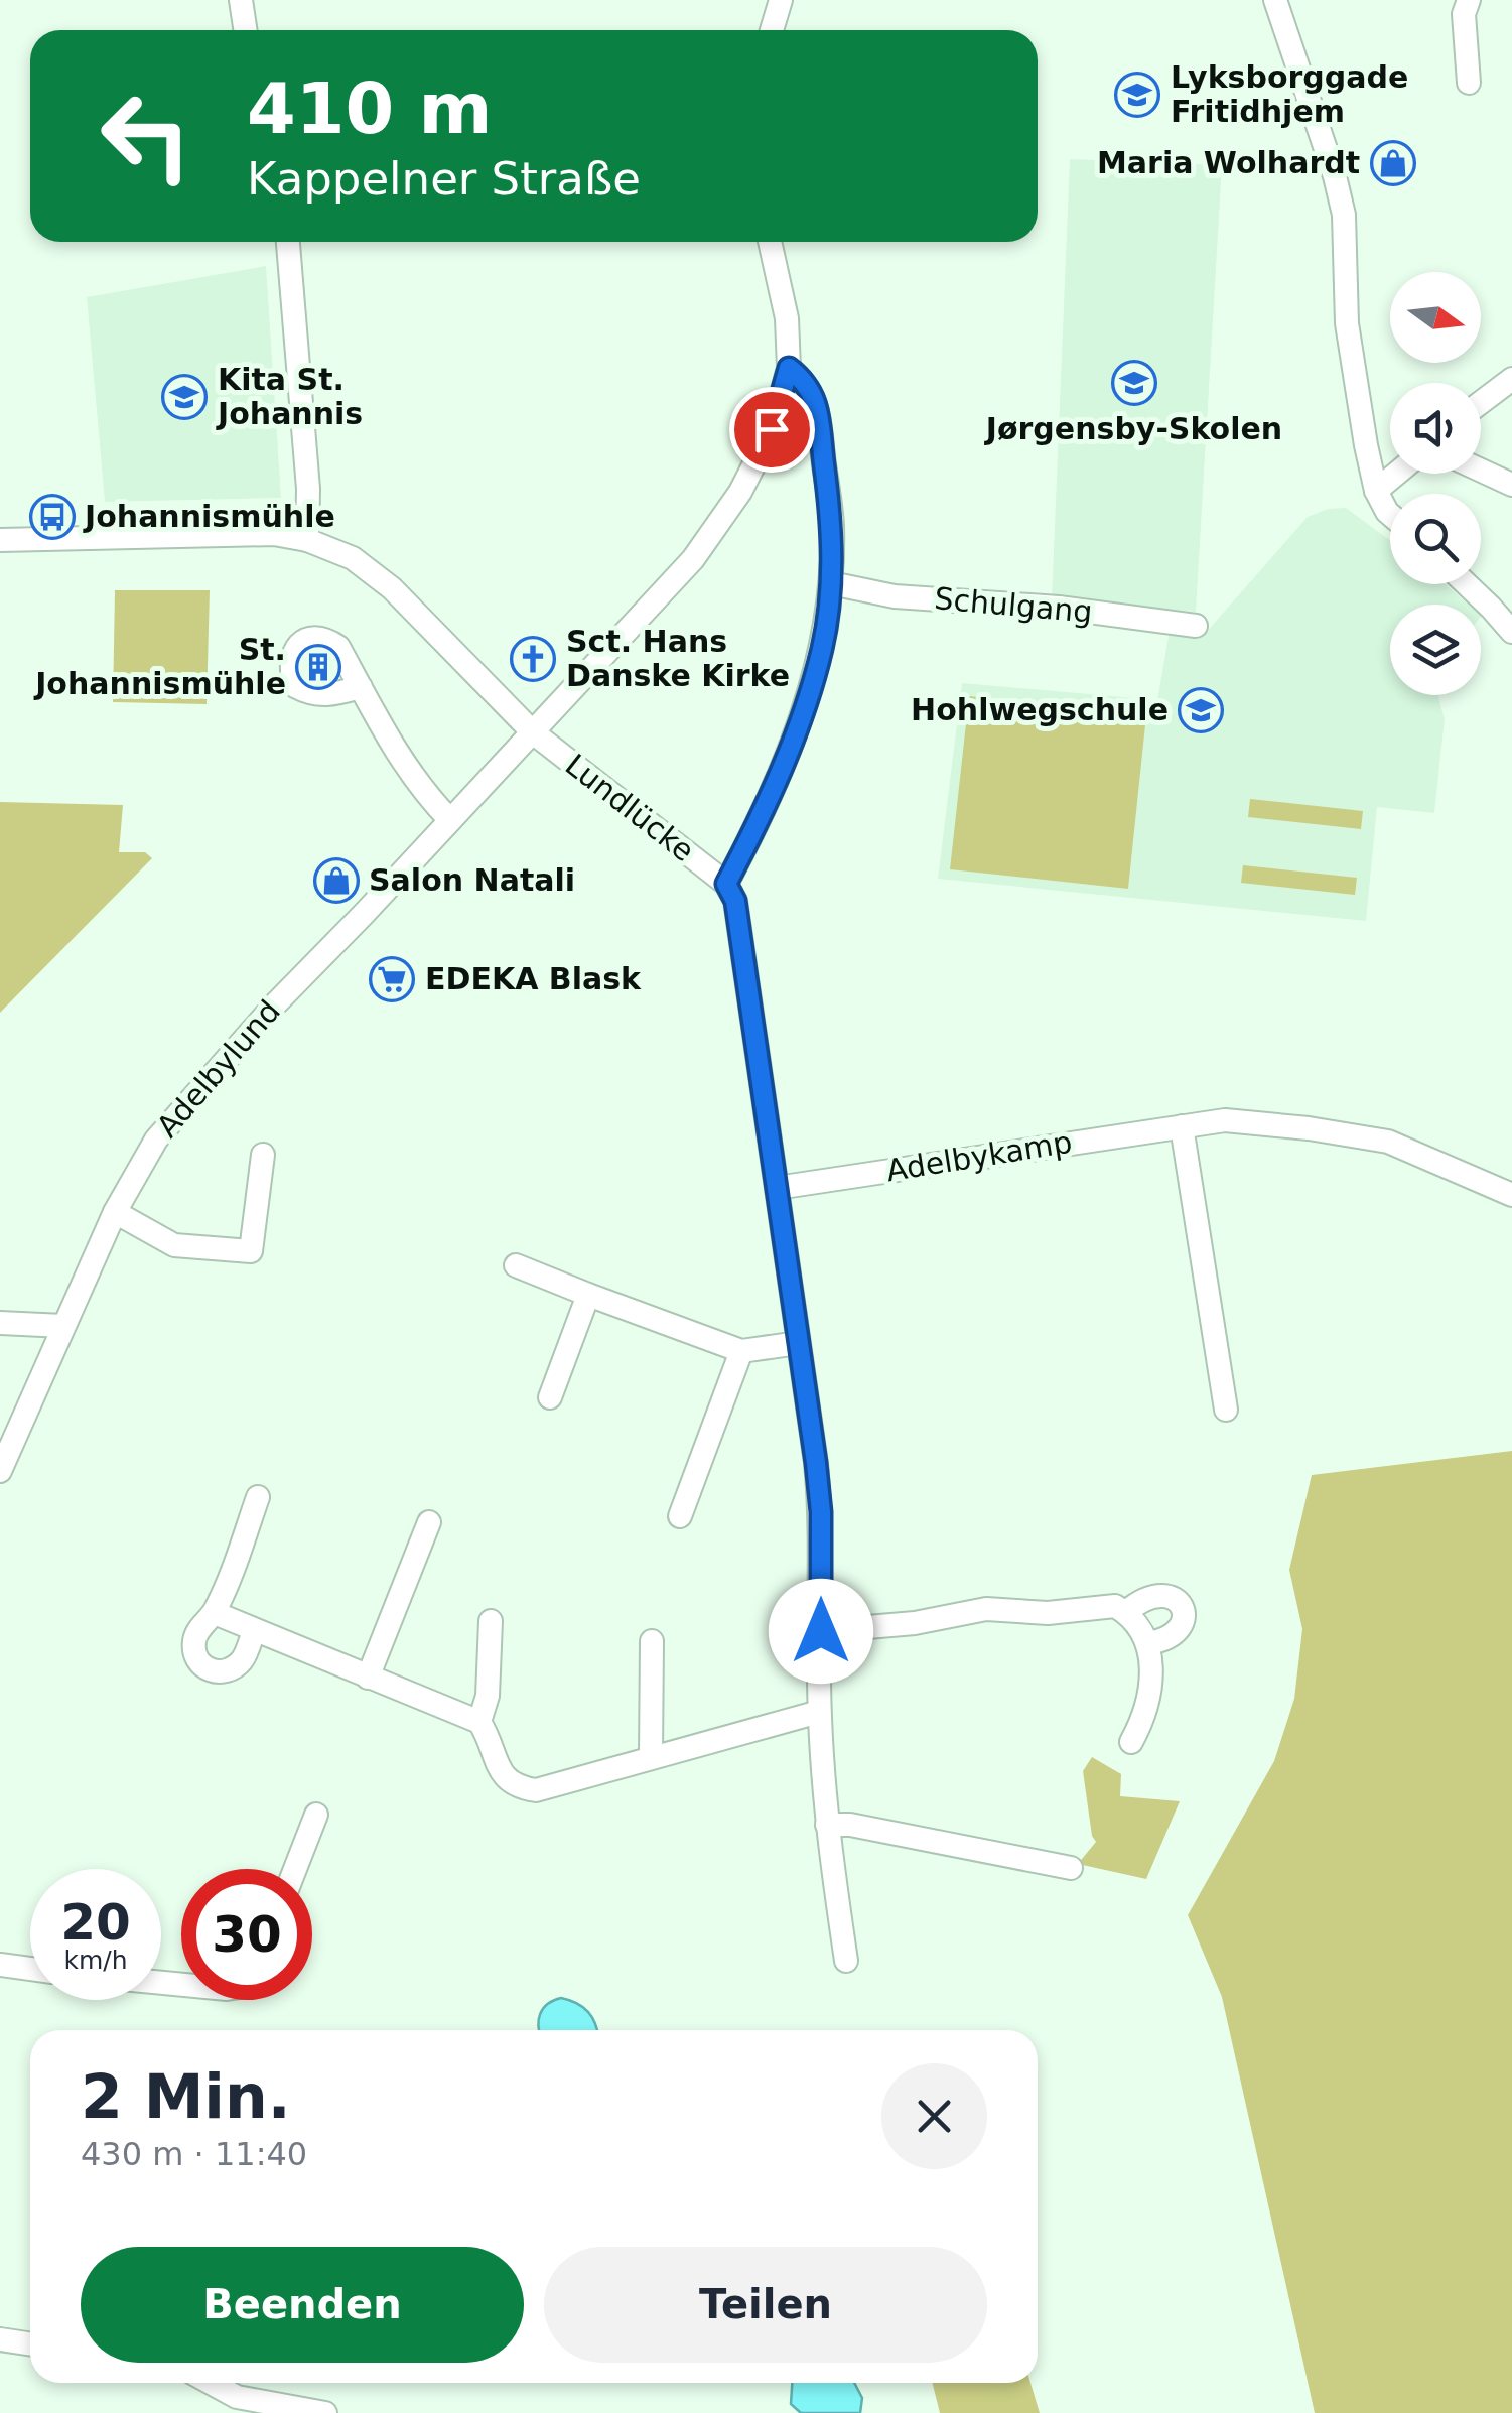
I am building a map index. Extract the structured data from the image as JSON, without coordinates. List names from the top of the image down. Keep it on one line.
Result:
{"streets":{"street":["Schulgang","Lundlücke","Adelbylund","Adelbykamp"]},"crossings":[["Lundlücke","Adelbylund"]],"places":{"school or university":["Lyksborggade Fritidhjem","Jørgensby-Skolen","Kita St. Johannis","Hohlwegschule"],"shop":["Maria Wolhardt","Salon Natali"],"bus stop":["Johannismühle"],"church":["Sct. Hans Danske Kirke"],"building":["St. Johannismühle"],"supermarket":["EDEKA Blask"]},"north":"right","page":{"turn":["410 m","Kappelner Straße"],"speed":"20 km/h","limit":"30","heading":["2 Min.","430 m · 11:40"],"buttons":["Beenden","Teilen"]}}
